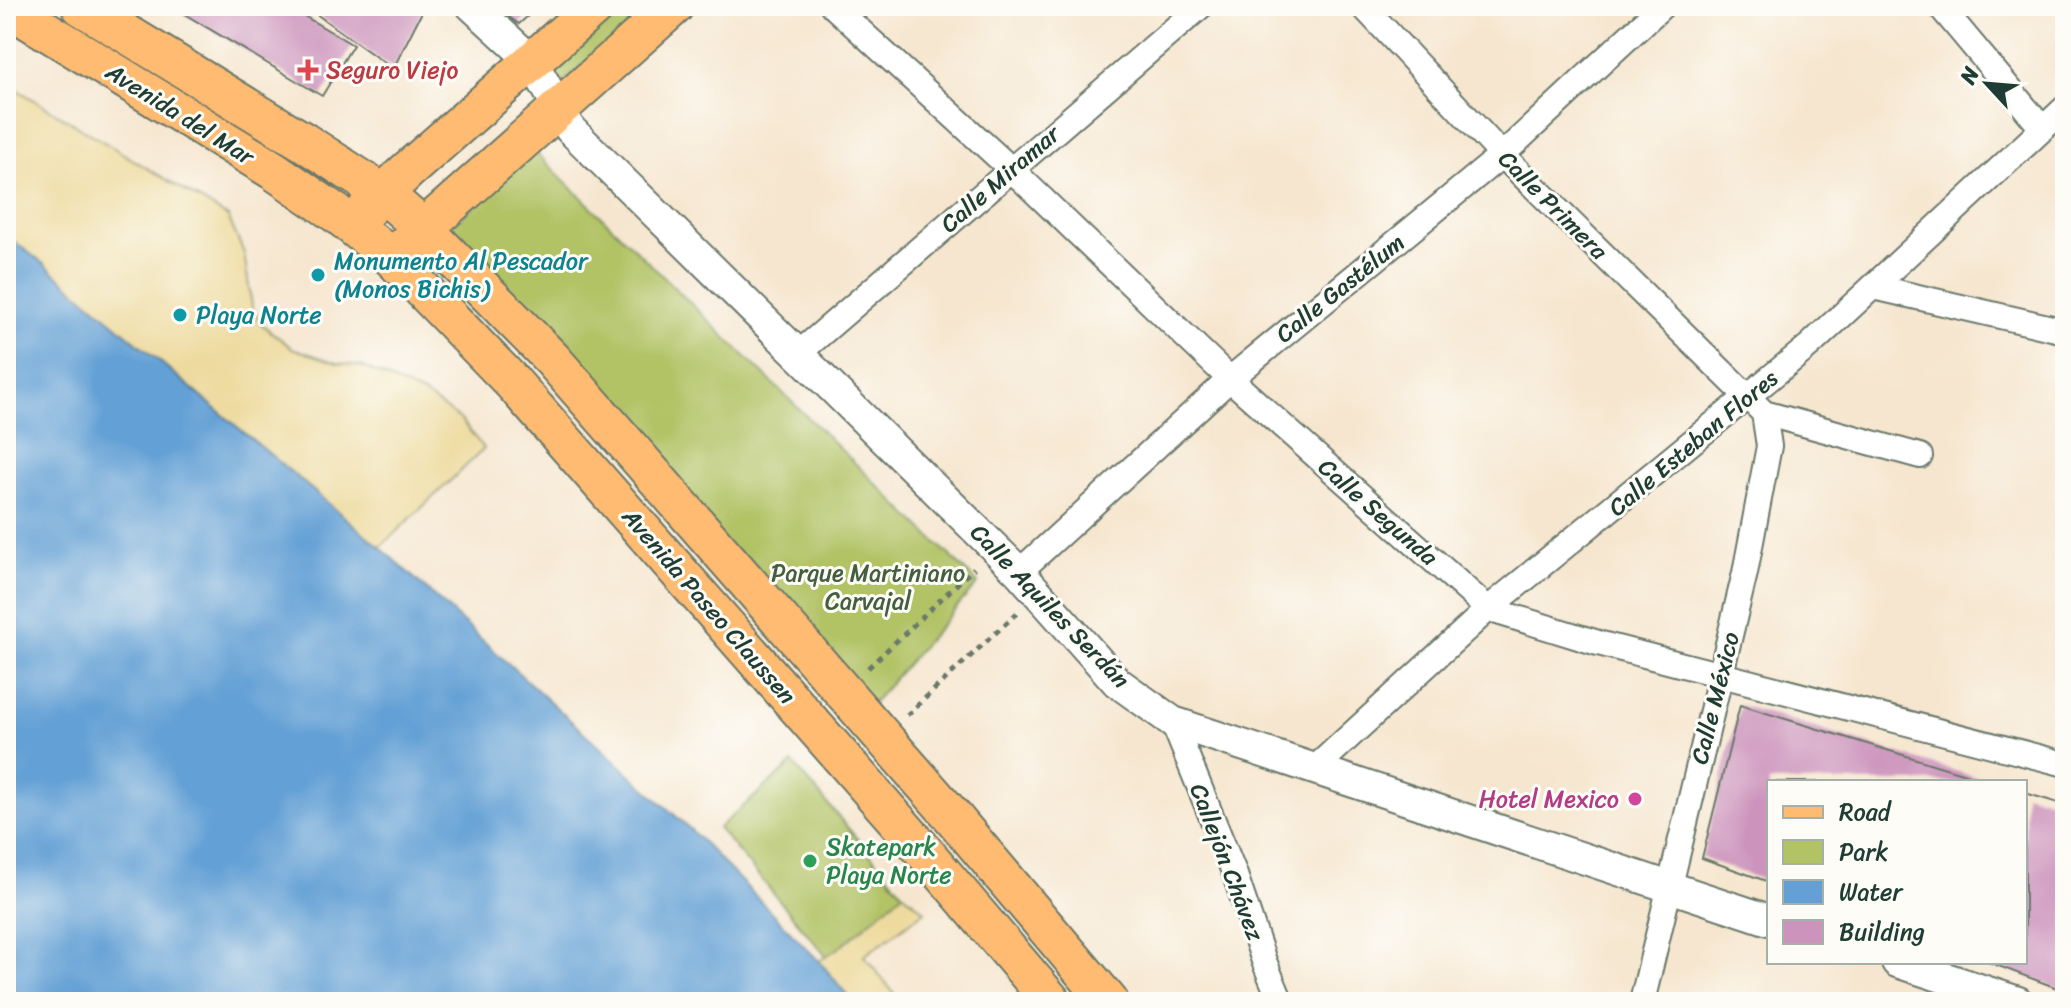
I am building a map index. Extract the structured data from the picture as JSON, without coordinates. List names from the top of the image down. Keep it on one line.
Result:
{"streets":{"main road":["Avenida del Mar","Avenida Paseo Claussen"],"street":["Calle Miramar","Calle Primera","Calle Gastélum","Calle Esteban Flores","Calle Segunda","Calle Aquiles Serdán","Calle México","Callejón Chávez"]},"crossings":[["Avenida del Mar","Avenida Paseo Claussen"],["Calle Miramar","Calle Segunda"],["Calle Miramar","Calle Aquiles Serdán"],["Calle Primera","Calle Gastélum"],["Calle Primera","Calle Esteban Flores"],["Calle Primera","Calle México"],["Calle Gastélum","Calle Segunda"],["Calle Gastélum","Calle Aquiles Serdán"],["Calle Esteban Flores","Calle Segunda"],["Calle Esteban Flores","Calle Aquiles Serdán"],["Calle Esteban Flores","Calle México"],["Calle Segunda","Calle México"],["Calle Aquiles Serdán","Calle México"],["Calle Aquiles Serdán","Callejón Chávez"]],"parks":["Parque Martiniano Carvajal"],"places":{"health":["Seguro Viejo"],"other":["Monumento Al Pescador (Monos Bichis)","Playa Norte","Hotel Mexico","Skatepark Playa Norte"]},"legend":["Road","Park","Water","Building"],"north":"top left"}
